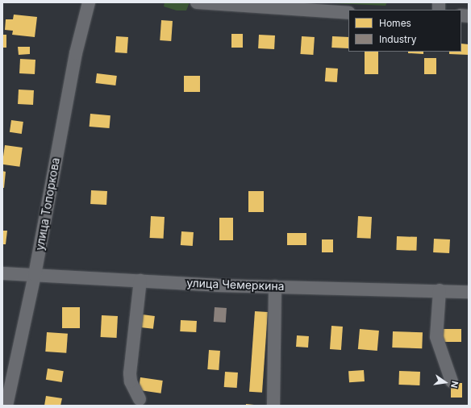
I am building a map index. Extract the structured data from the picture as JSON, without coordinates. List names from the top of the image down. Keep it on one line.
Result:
{"streets":{"street":["улица Топоркова","улица Чемеркина"]},"crossings":[["улица Топоркова","улица Чемеркина"]],"legend":["Homes","Industry"],"north":"right"}
